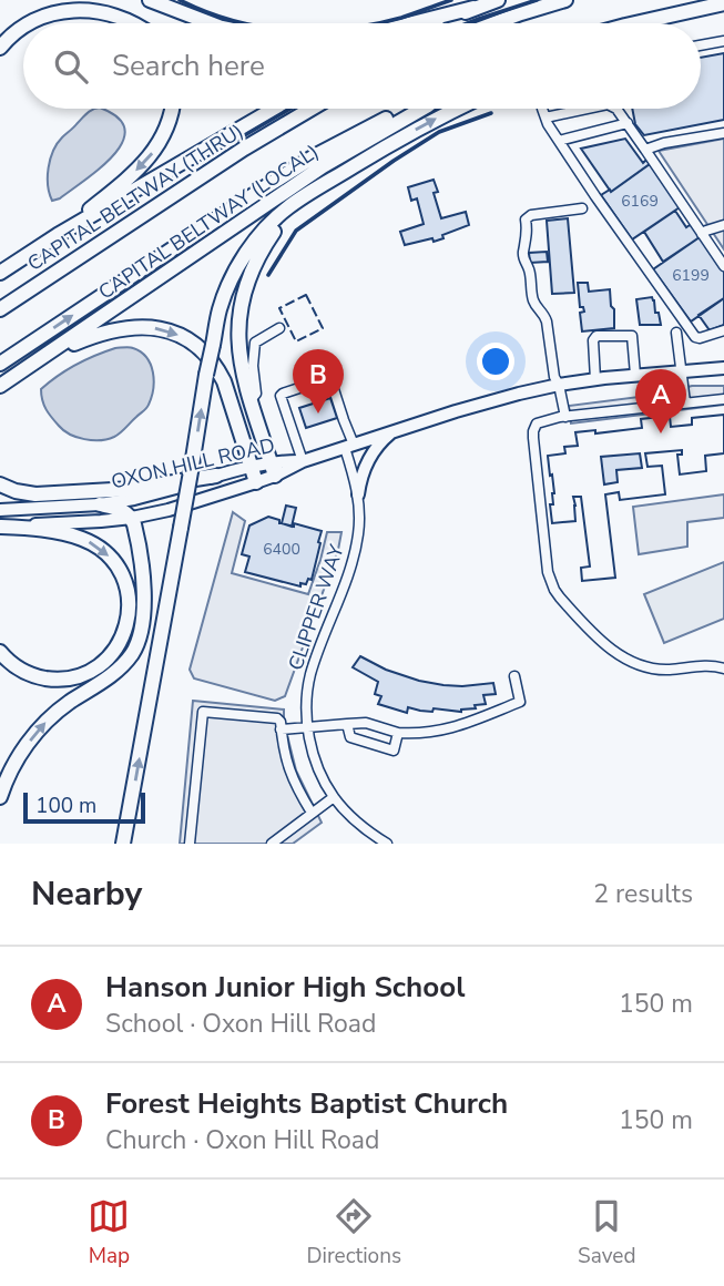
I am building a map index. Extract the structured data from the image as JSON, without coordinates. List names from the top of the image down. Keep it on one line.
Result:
{"streets":{"highway":["CAPITAL BELTWAY (THRU)","CAPITAL BELTWAY (LOCAL)"],"main road":["OXON HILL ROAD"],"street":["CLIPPER WAY"]},"crossings":[["OXON HILL ROAD","CLIPPER WAY"]],"house_numbers":["6169","6199","6400"],"scale_bar":"100 m","page":{"search":"Search here","pins":["B","A"],"scale":"100 m","heading":["Nearby","2 results"],"list":[{"mark":"A","name":"Hanson Junior High School","note":"School · Oxon Hill Road","value":"150 m"},{"mark":"B","name":"Forest Heights Baptist Church","note":"Church · Oxon Hill Road","value":"150 m"}],"nav":["Map","Directions","Saved"]}}
